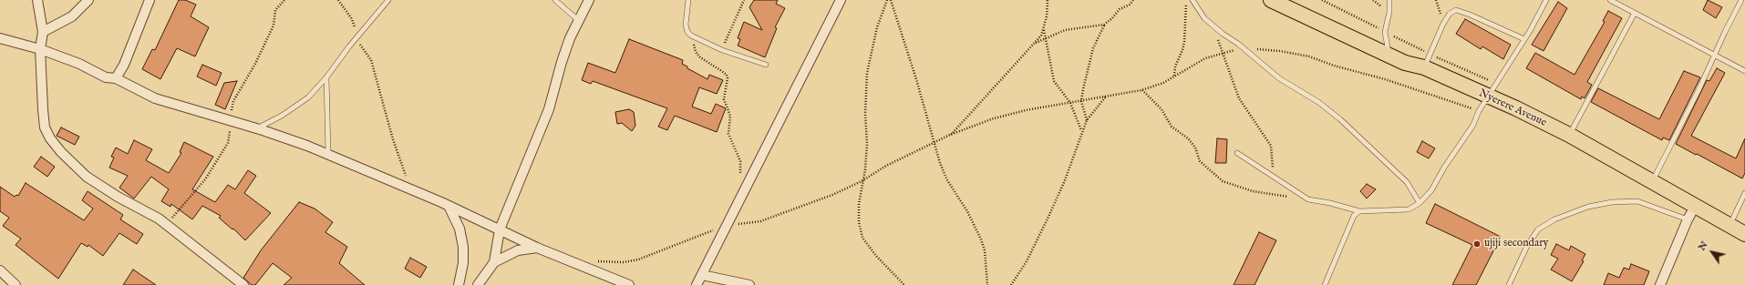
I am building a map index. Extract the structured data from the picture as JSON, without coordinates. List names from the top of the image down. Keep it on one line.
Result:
{"streets":{"main road":["Nyerere Avenue"]},"places":["ujiji secondary"],"north":"top left"}
